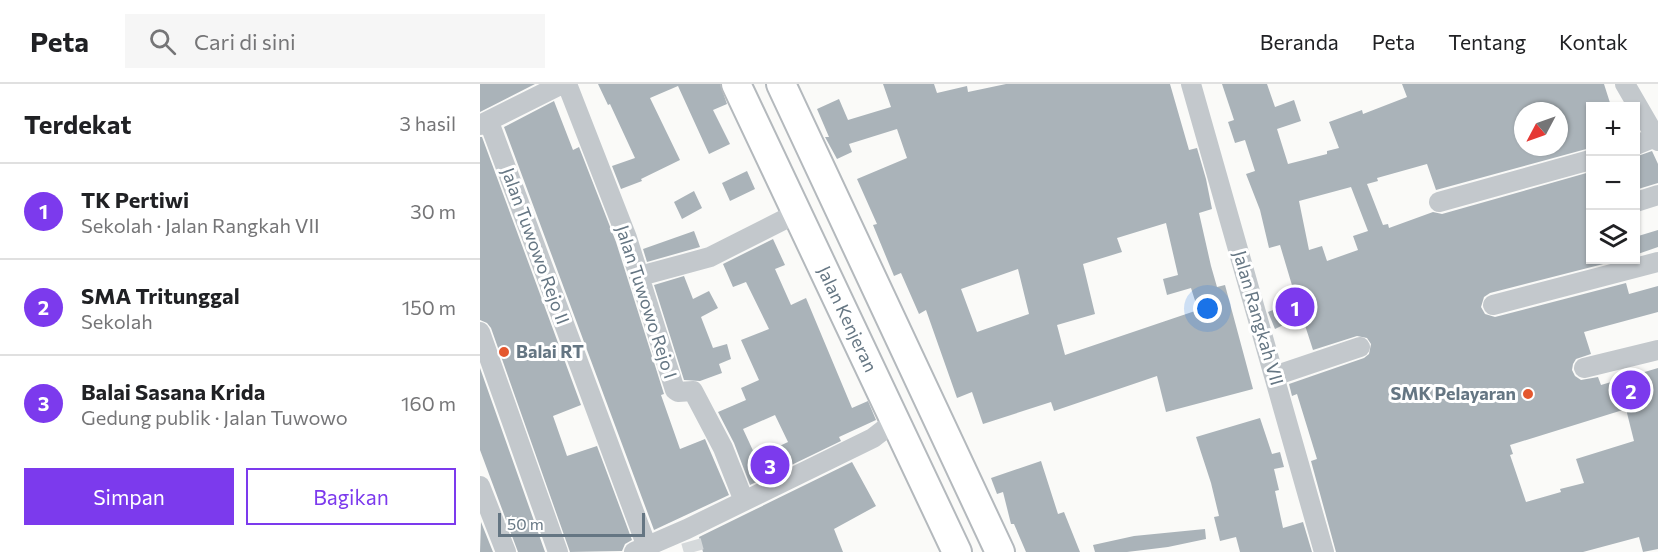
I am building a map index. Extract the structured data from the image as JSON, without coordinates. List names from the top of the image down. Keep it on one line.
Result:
{"streets":{"highway":["Jalan Kenjeran"],"street":["Jalan Tuwowo Rejo II","Jalan Tuwowo Rejo I","Jalan Rangkah VII"]},"places":["Balai RT","SMK Pelayaran"],"scale_bar":"50 m","north":"bottom left","page":{"header":"Peta","search":"Cari di sini","nav":["Beranda","Peta","Tentang","Kontak"],"heading":["Terdekat","3 hasil"],"map_buttons":["+","−"],"list":[{"mark":"1","name":"TK Pertiwi","note":"Sekolah · Jalan Rangkah VII","value":"30 m"},{"mark":"2","name":"SMA Tritunggal","note":"Sekolah","value":"150 m"},{"mark":"3","name":"Balai Sasana Krida","note":"Gedung publik · Jalan Tuwowo","value":"160 m"}],"pins":["1","2","3"],"buttons":["Simpan","Bagikan"],"scale":"50 m"}}
